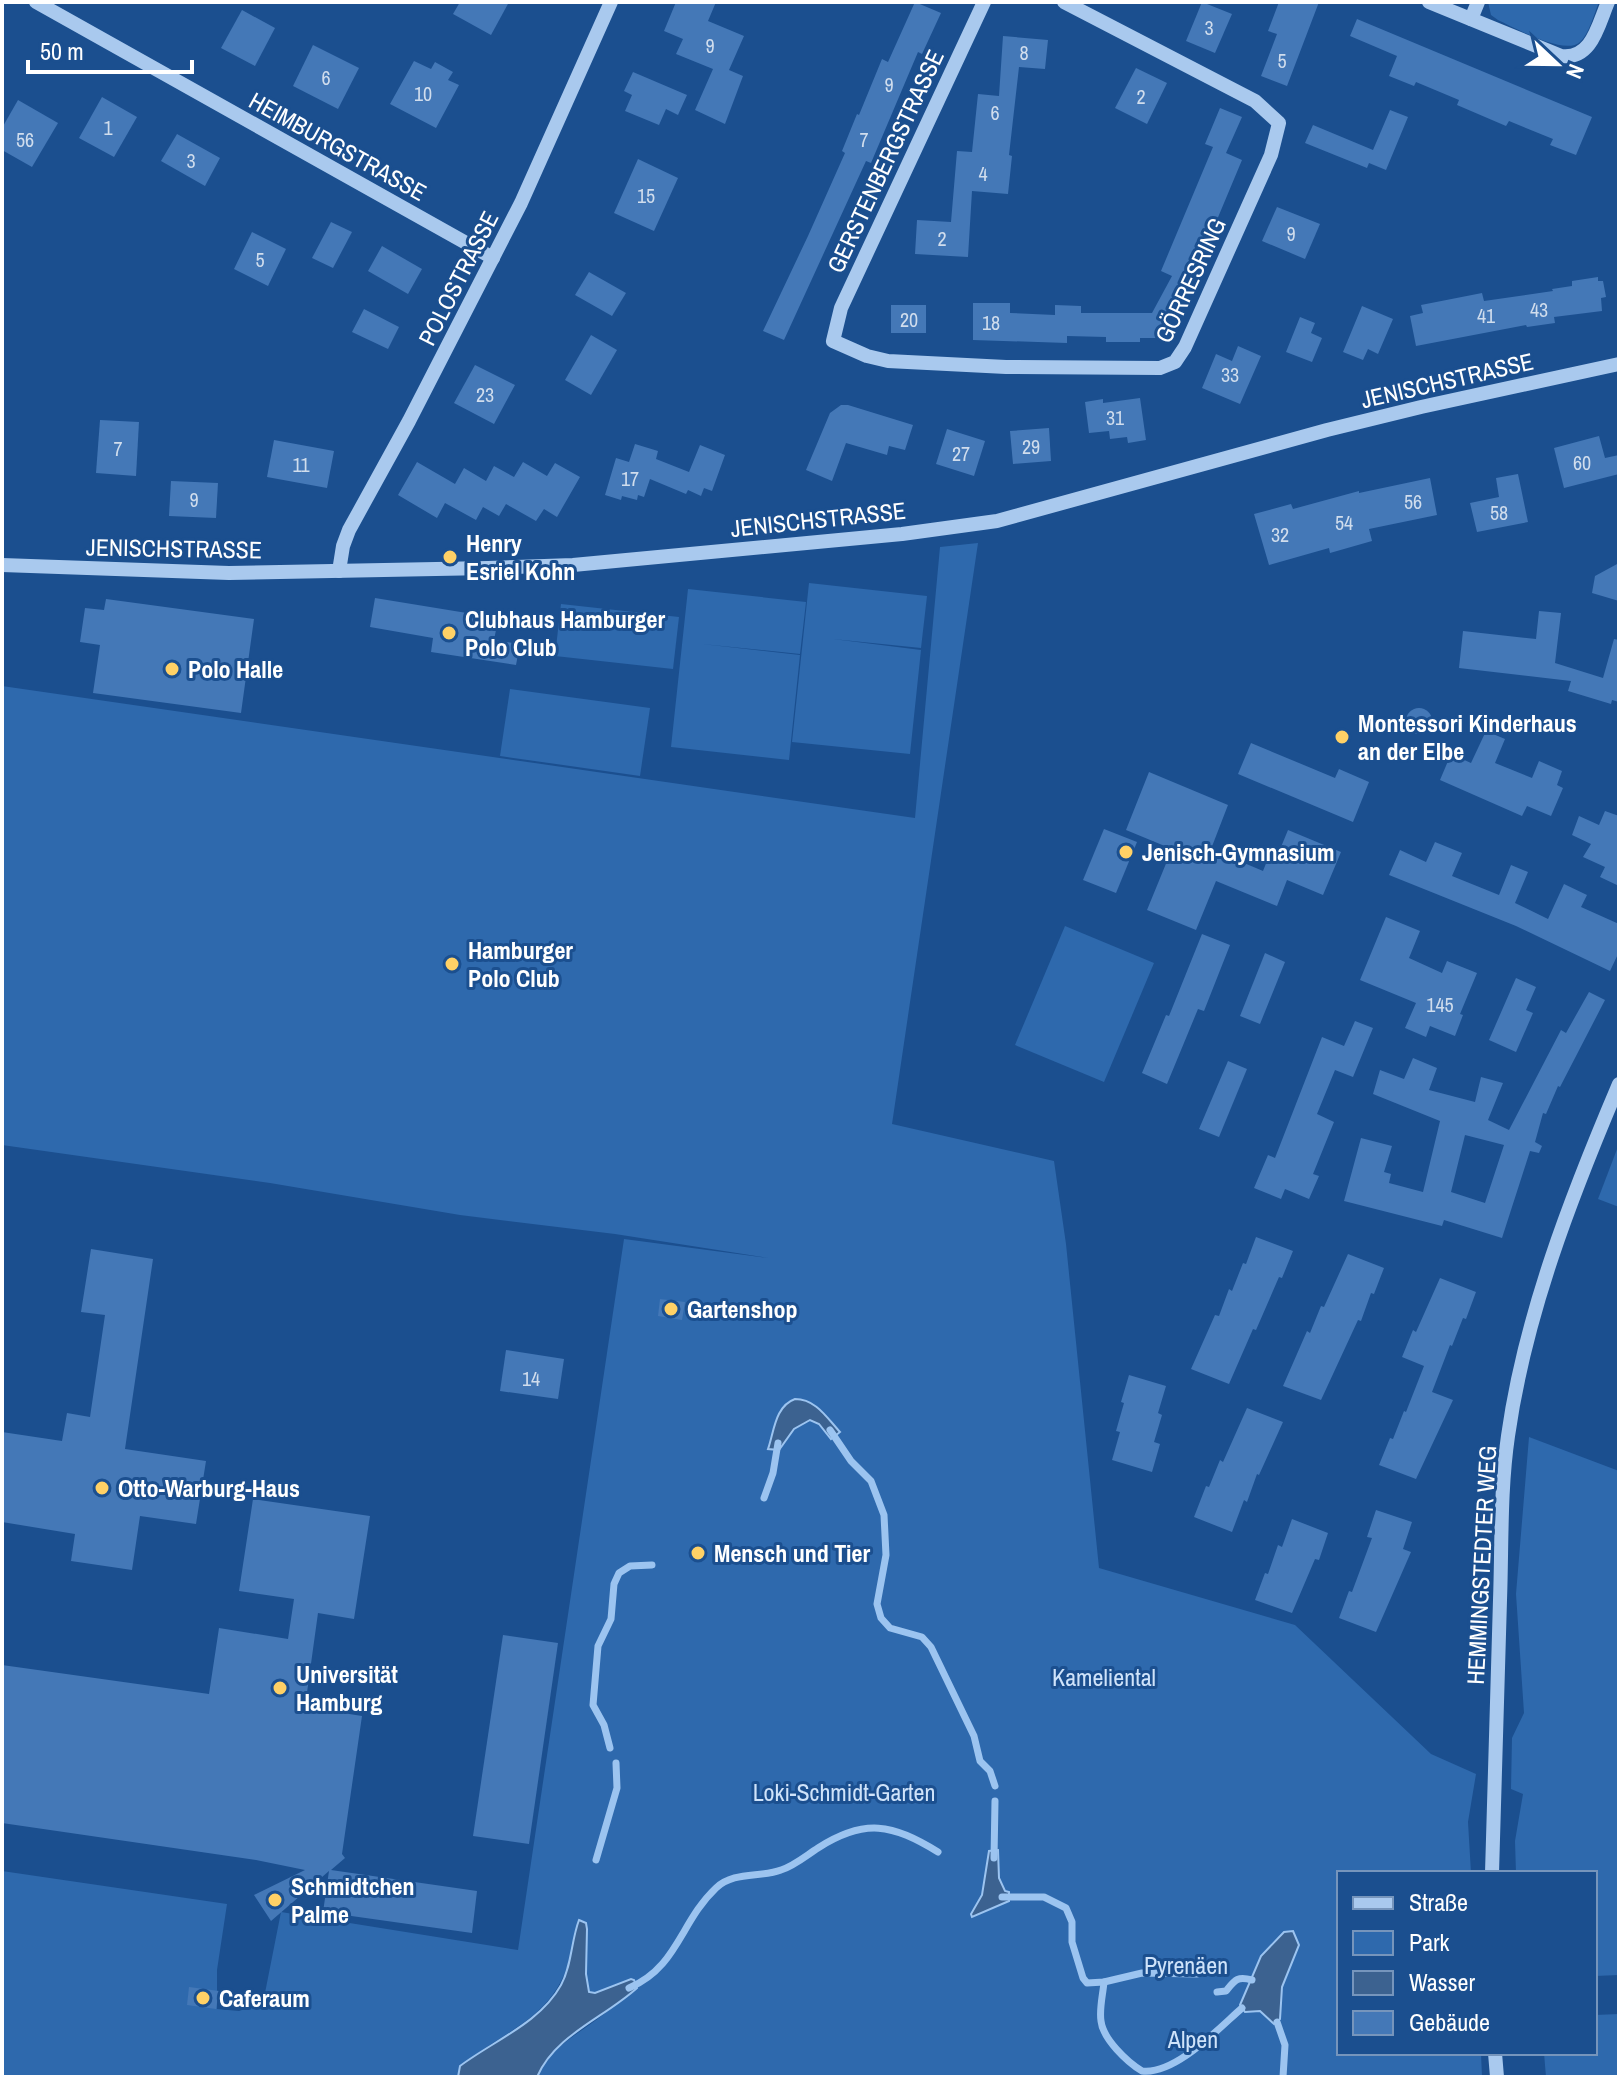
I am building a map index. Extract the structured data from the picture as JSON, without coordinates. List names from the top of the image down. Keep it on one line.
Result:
{"streets":{"street":["HEIMBURGSTRASSE","GERSTENBERGSTRASSE","POLOSTRASSE","GÖRRESRING","JENISCHSTRASSE","HEMMINGSTEDTER WEG"]},"crossings":[["HEIMBURGSTRASSE","POLOSTRASSE"],["GERSTENBERGSTRASSE","GÖRRESRING"],["POLOSTRASSE","JENISCHSTRASSE"]],"parks":["Kameliental","Loki-Schmidt-Garten","Pyrenäen","Alpen"],"places":["Henry Esriel Kohn","Clubhaus Hamburger Polo Club","Polo Halle","Montessori Kinderhaus an der Elbe","Jenisch-Gymnasium","Hamburger Polo Club","Gartenshop","Otto-Warburg-Haus","Mensch und Tier","Universität Hamburg","Schmidtchen Palme","Caferaum"],"house_numbers":["3","9","8","5","6","9","10","2","6","1","56","7","3","4","15","9","2","5","43","41","20","18","33","23","31","29","7","27","60","11","17","9","56","58","54","32","145","14"],"legend":["Straße","Park","Wasser","Gebäude"],"scale_bar":"50 m","north":"right"}
